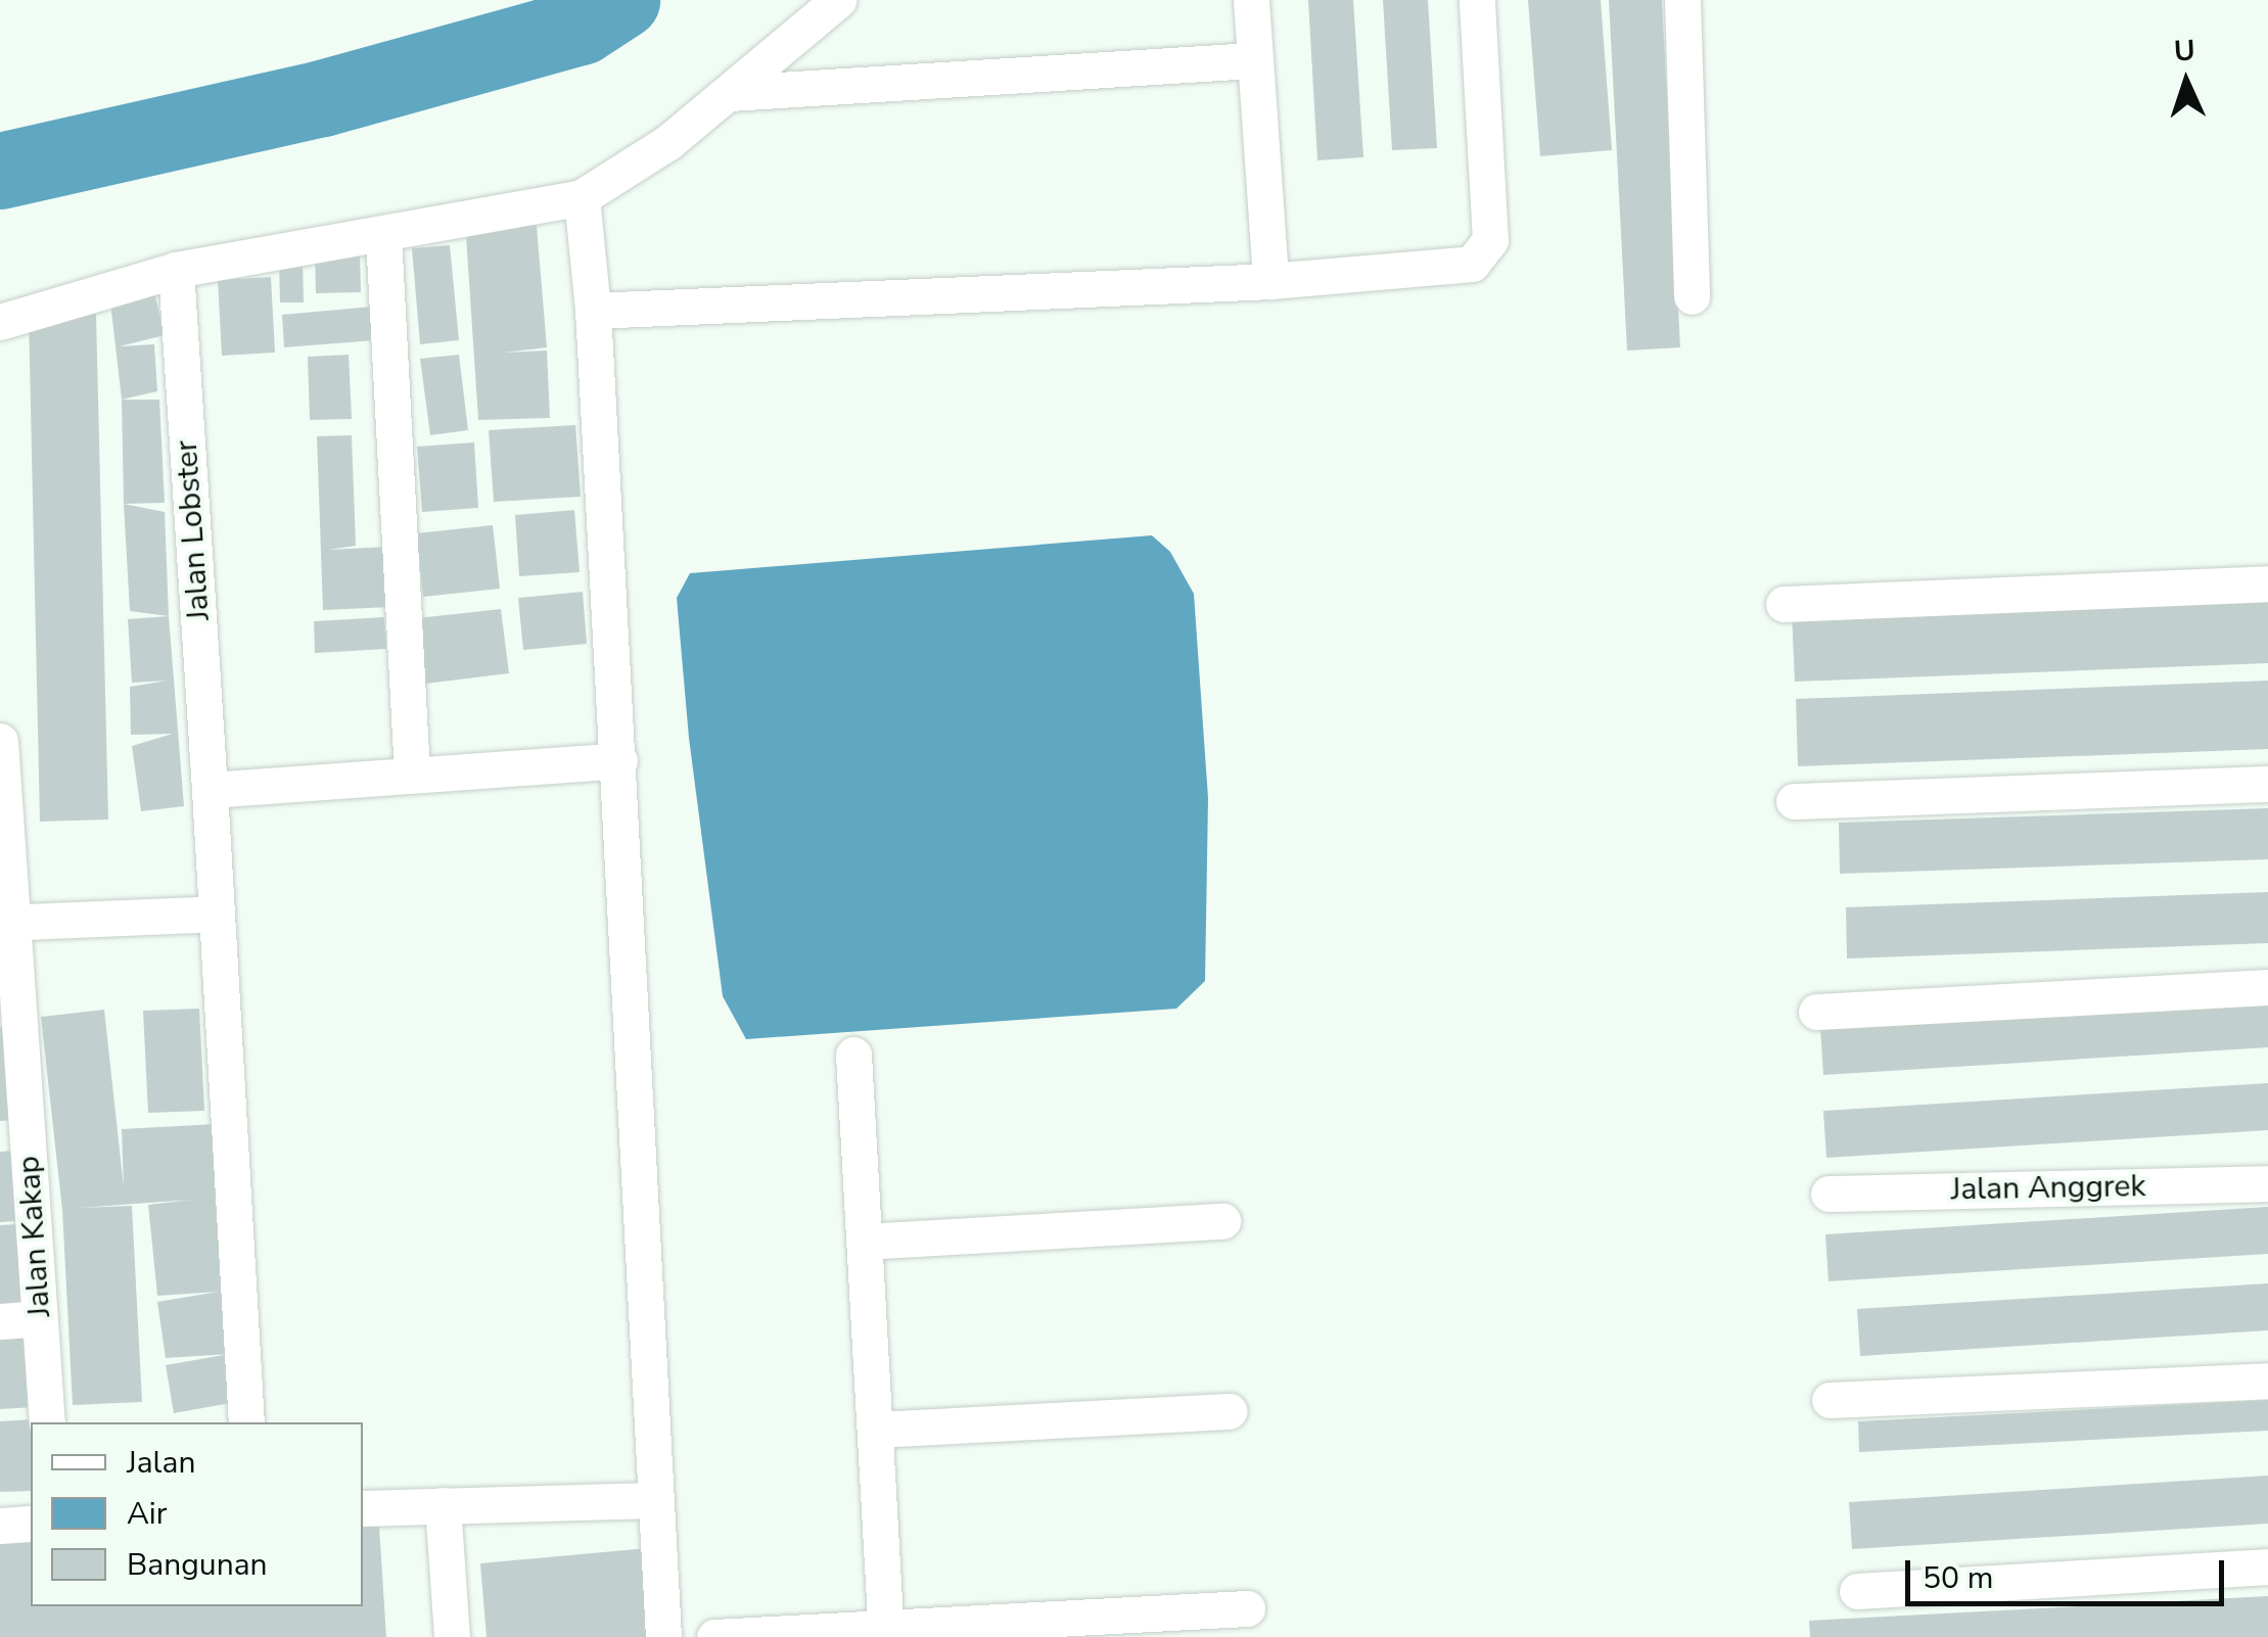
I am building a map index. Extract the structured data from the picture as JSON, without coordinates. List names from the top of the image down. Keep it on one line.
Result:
{"streets":{"street":["Jalan Lobster","Jalan Anggrek","Jalan Kakap"]},"legend":["Jalan","Air","Bangunan"],"scale_bar":"50 m","north":"top"}
